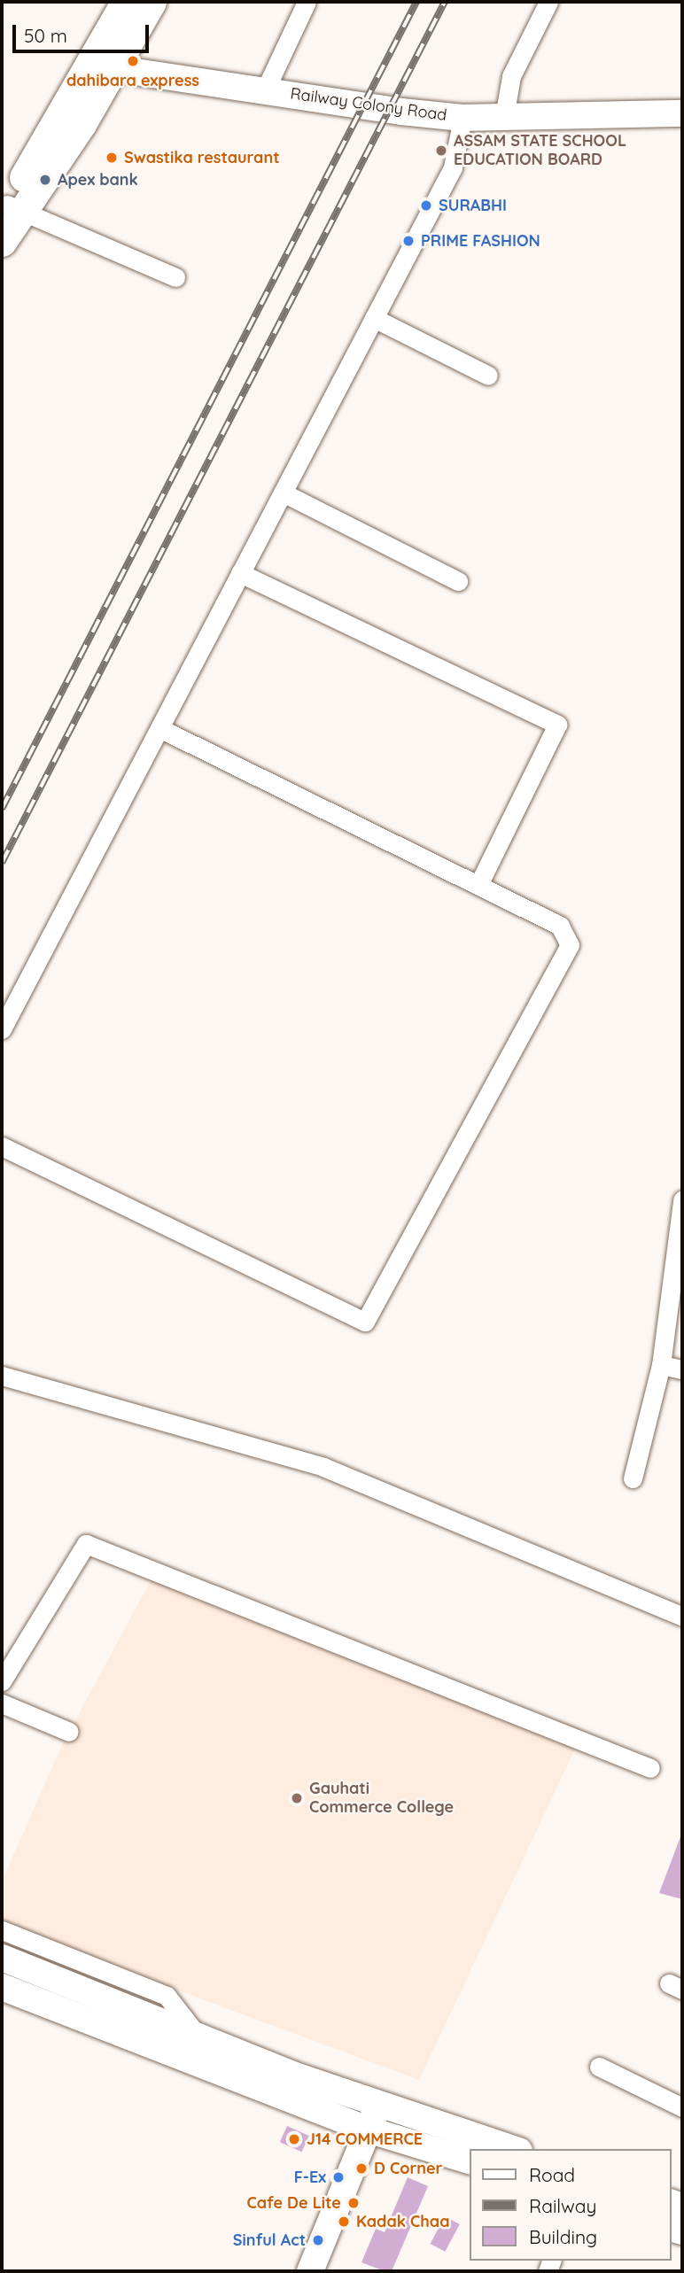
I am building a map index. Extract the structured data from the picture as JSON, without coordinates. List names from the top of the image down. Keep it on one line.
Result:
{"streets":{"main road":["Railway Colony Road"]},"places":["dahibara express","ASSAM STATE SCHOOL EDUCATION BOARD","Swastika restaurant","Apex bank","SURABHI","PRIME FASHION","Gauhati Commerce College","J14 COMMERCE","D Corner","F-Ex","Cafe De Lite","Kadak Chaa","Sinful Act"],"legend":["Road","Railway","Building"],"scale_bar":"50 m"}
